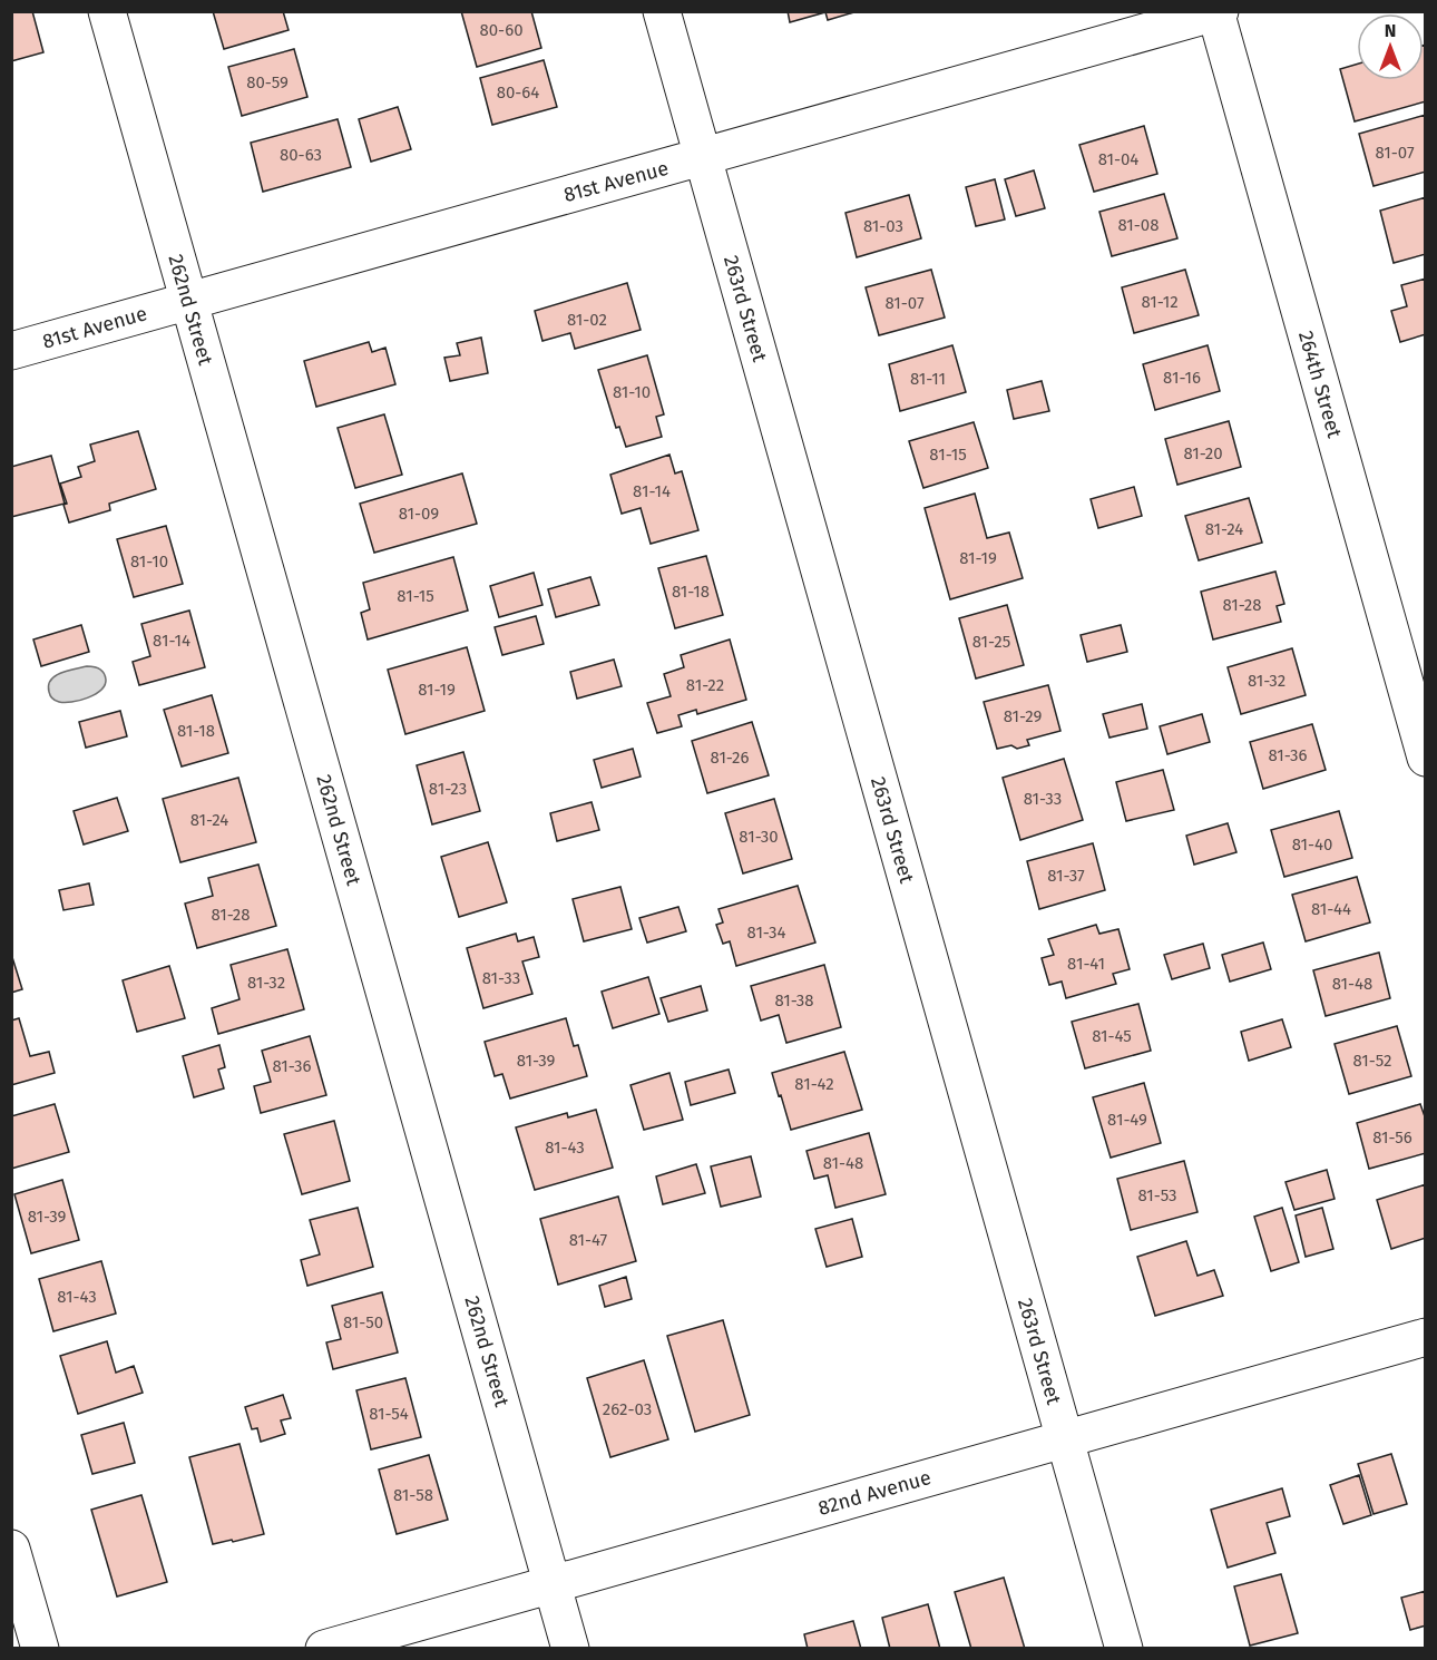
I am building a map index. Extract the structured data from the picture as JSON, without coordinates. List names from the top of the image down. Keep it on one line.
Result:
{"streets":{"street":["81st Avenue","263rd Street","262nd Street","264th Street","82nd Avenue"]},"crossings":[["81st Avenue","263rd Street"],["81st Avenue","262nd Street"],["81st Avenue","264th Street"],["263rd Street","82nd Avenue"],["262nd Street","82nd Avenue"]],"house_numbers":["80-60","80-59","80-64","81-07","80-63","81-04","81-08","81-03","81-12","81-07","81-02","81-16","81-11","81-10","81-20","81-15","81-14","81-09","81-24","81-19","81-10","81-18","81-15","81-28","81-14","81-25","81-32","81-22","81-19","81-29","81-18","81-36","81-26","81-23","81-33","81-24","81-30","81-40","81-37","81-44","81-28","81-34","81-41","81-33","81-32","81-48","81-38","81-45","81-39","81-52","81-36","81-42","81-49","81-56","81-43","81-48","81-53","81-39","81-47","81-43","81-50","262-03","81-54","81-58"],"north":"top"}
